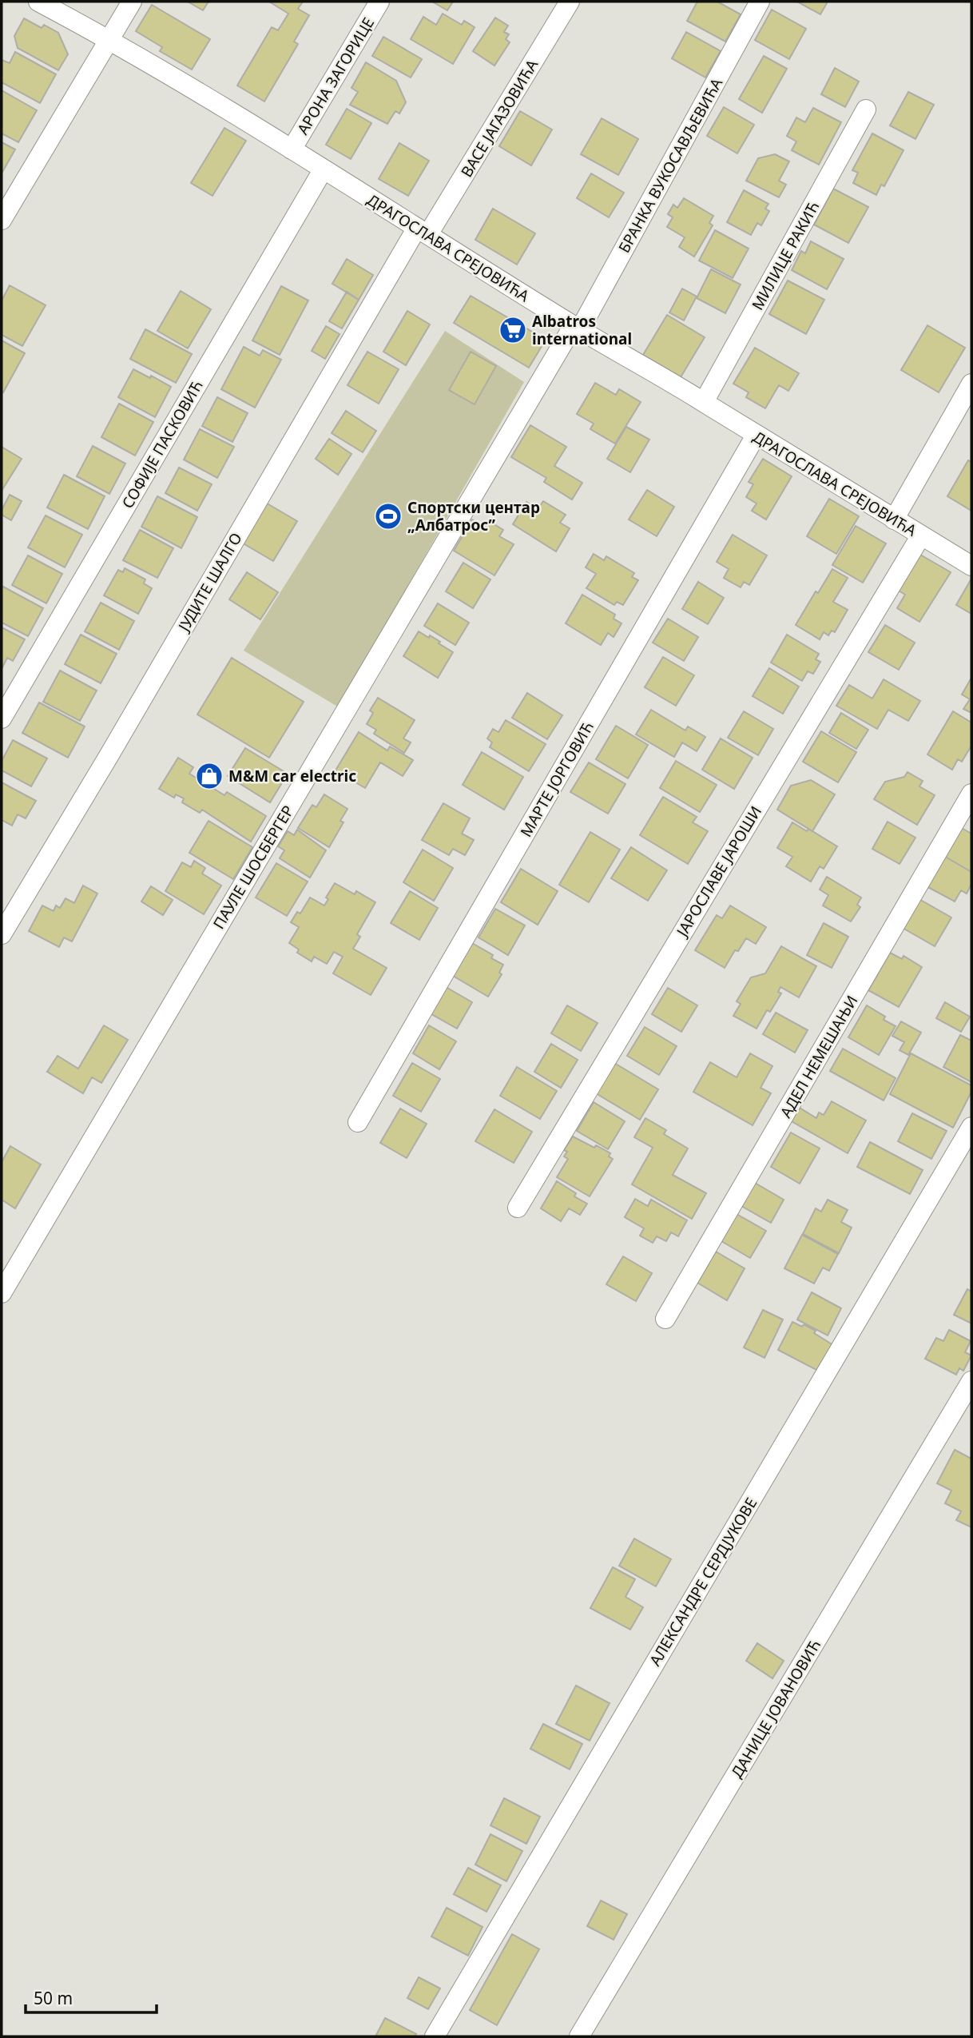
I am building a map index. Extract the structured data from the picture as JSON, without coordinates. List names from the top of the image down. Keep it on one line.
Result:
{"streets":{"street":["АРОНА ЗАГОРИЦЕ","ВАСЕ ЈАГАЗОВИЋА","БРАНКА ВУКОСАВЉЕВИЋА","ДРАГОСЛАВА СРЕЈОВИЋА","МИЛИЦЕ РАКИЋ","СОФИЈЕ ПАСКОВИЋ","ЈУДИТЕ ШАЛГО","МАРТЕ ЈОРГОВИЋ","ПАУЛЕ ШОСБЕРГЕР","ЈАРОСЛАВЕ ЈАРОШИ","АДЕЛ НЕМЕШАЊИ","АЛЕКСАНДРЕ СЕРДЈУКОВЕ","ДАНИЦЕ ЈОВАНОВИЋ"]},"crossings":[["АРОНА ЗАГОРИЦЕ","ДРАГОСЛАВА СРЕЈОВИЋА"],["ВАСЕ ЈАГАЗОВИЋА","ДРАГОСЛАВА СРЕЈОВИЋА"],["ВАСЕ ЈАГАЗОВИЋА","ЈУДИТЕ ШАЛГО"],["БРАНКА ВУКОСАВЉЕВИЋА","ДРАГОСЛАВА СРЕЈОВИЋА"],["БРАНКА ВУКОСАВЉЕВИЋА","ПАУЛЕ ШОСБЕРГЕР"],["ДРАГОСЛАВА СРЕЈОВИЋА","МИЛИЦЕ РАКИЋ"],["ДРАГОСЛАВА СРЕЈОВИЋА","СОФИЈЕ ПАСКОВИЋ"],["ДРАГОСЛАВА СРЕЈОВИЋА","ЈУДИТЕ ШАЛГО"],["ДРАГОСЛАВА СРЕЈОВИЋА","МАРТЕ ЈОРГОВИЋ"],["ДРАГОСЛАВА СРЕЈОВИЋА","ПАУЛЕ ШОСБЕРГЕР"],["ДРАГОСЛАВА СРЕЈОВИЋА","ЈАРОСЛАВЕ ЈАРОШИ"]],"places":{"supermarket":["Albatros international"],"sports":["Спортски центар „Албатрос”"],"shop":["M&M car electric"]},"scale_bar":"50 m"}
